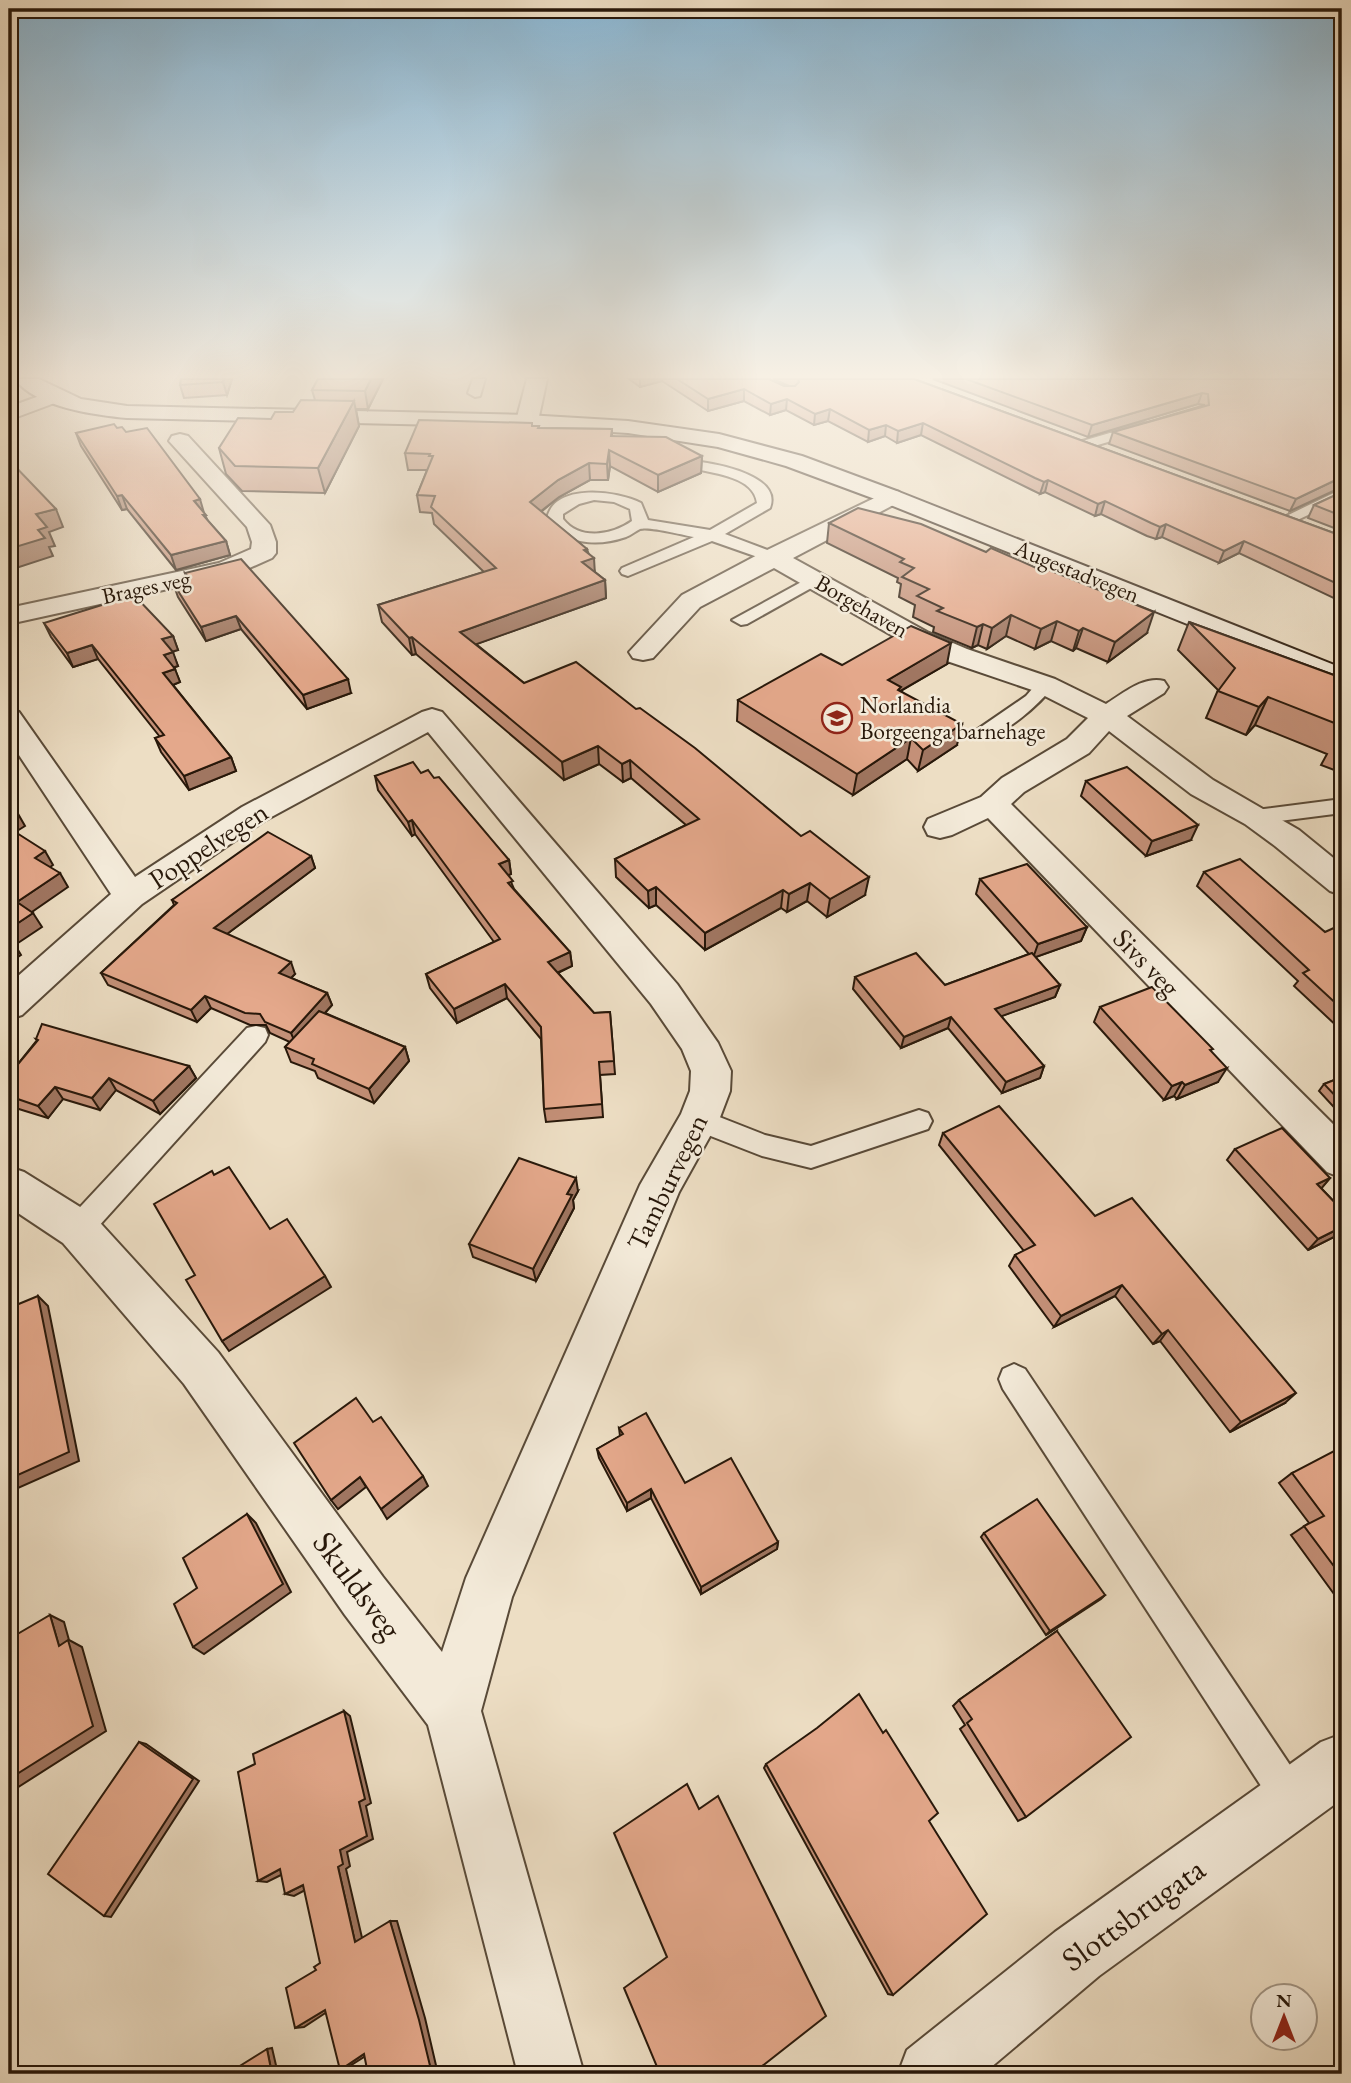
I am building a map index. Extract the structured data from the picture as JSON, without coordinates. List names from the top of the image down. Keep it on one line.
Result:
{"streets":{"street":["Augestadvegen","Brages veg","Borgehaven","Poppelvegen","Sivs veg","Tamburvegen","Skuldsveg","Slottsbrugata"]},"crossings":[["Augestadvegen","Borgehaven"],["Poppelvegen","Tamburvegen"],["Tamburvegen","Skuldsveg"]],"places":{"school or university":["Norlandia Borgeenga barnehage"]},"north":"top"}
